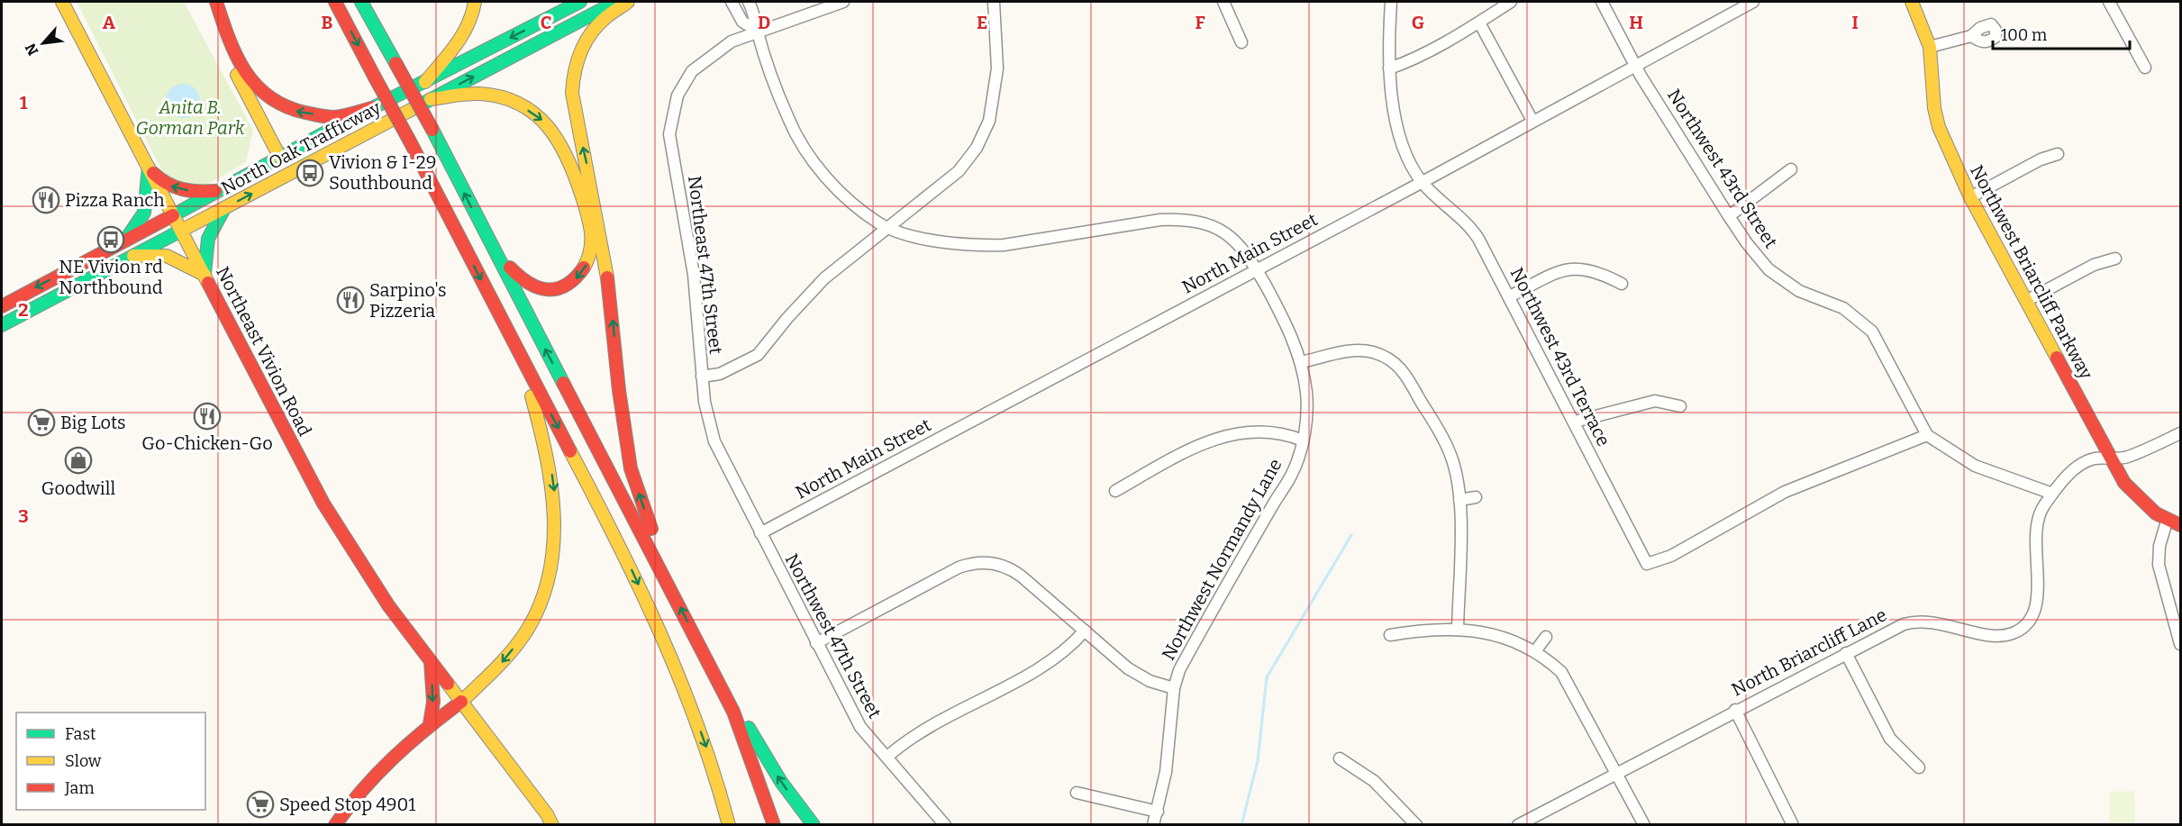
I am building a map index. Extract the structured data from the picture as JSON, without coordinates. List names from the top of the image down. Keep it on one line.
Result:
{"streets":{"main road":["North Oak Trafficway","Northwest Briarcliff Parkway","Northeast Vivion Road"],"street":["Northwest 43rd Street","North Main Street","Northeast 47th Street","Northwest 43rd Terrace","Northwest Normandy Lane","Northwest 47th Street","North Briarcliff Lane"]},"crossings":[["North Oak Trafficway","Northeast Vivion Road"],["Northwest 43rd Street","North Main Street"],["Northwest 43rd Street","Northwest 43rd Terrace"],["Northwest 43rd Street","North Briarcliff Lane"],["North Main Street","Northeast 47th Street"],["North Main Street","Northwest 43rd Terrace"],["North Main Street","Northwest Normandy Lane"],["North Main Street","Northwest 47th Street"],["Northeast 47th Street","Northwest Normandy Lane"],["Northeast 47th Street","Northwest 47th Street"],["Northwest Briarcliff Parkway","North Briarcliff Lane"]],"parks":["Anita B. Gorman Park"],"places":{"bus stop":["Vivion & I-29 Southbound","NE Vivion rd Northbound"],"restaurant":["Pizza Ranch","Sarpino's Pizzeria","Go-Chicken-Go"],"supermarket":["Big Lots","Speed Stop 4901"],"shop":["Goodwill"]},"legend":["Fast","Slow","Jam"],"scale_bar":"100 m","north":"bottom left","grid":{"columns":["A","B","C","D","E","F","G","H","I"],"rows":["1","2","3"]}}
